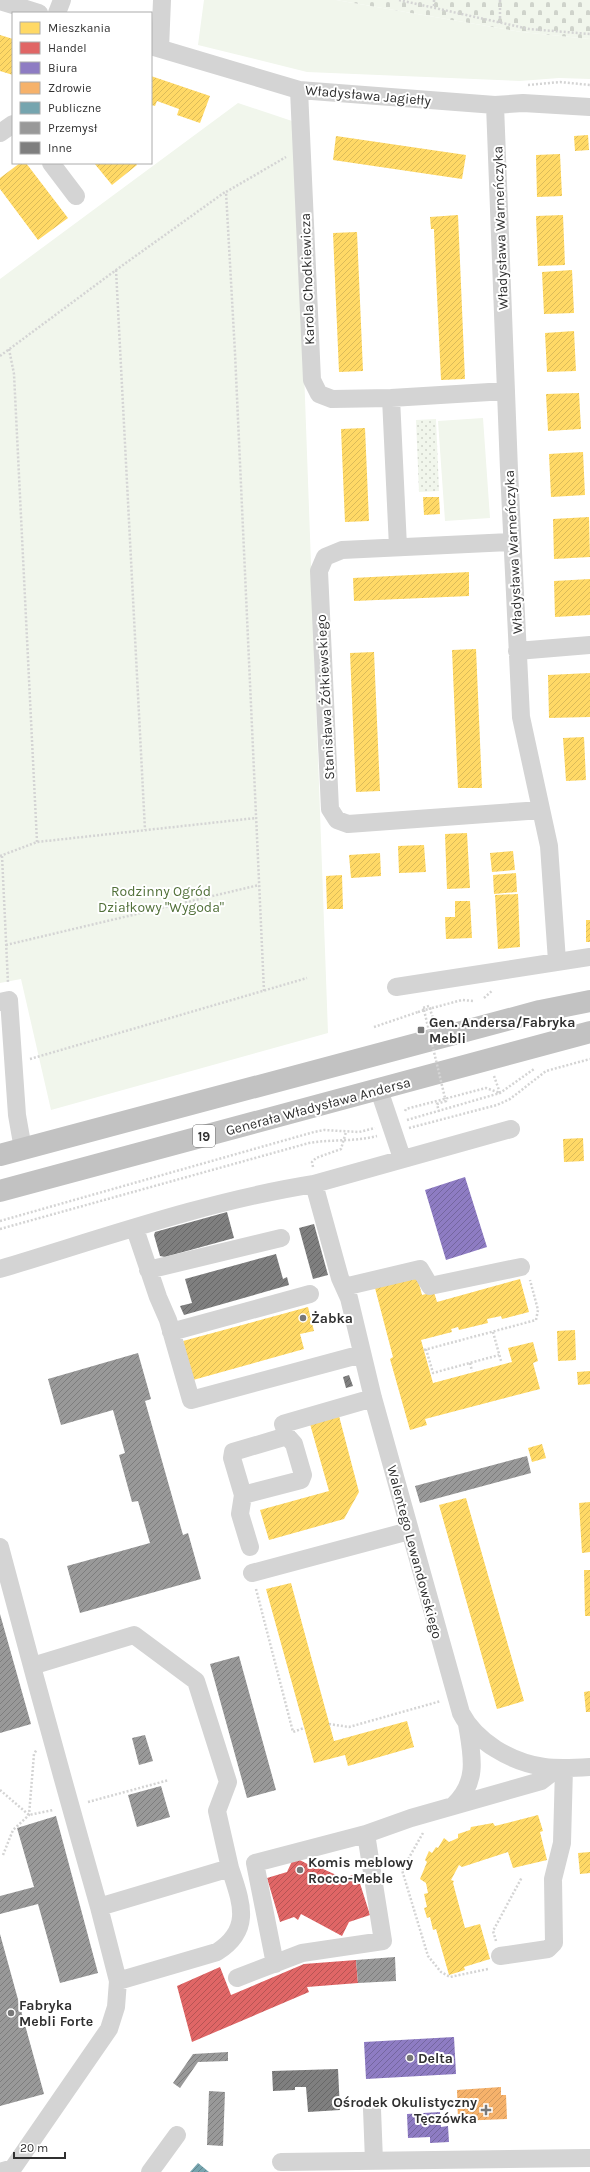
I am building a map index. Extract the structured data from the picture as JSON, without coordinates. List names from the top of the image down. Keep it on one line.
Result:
{"streets":{"highway":["Generała Władysława Andersa","19"],"street":["Władysława Jagiełły","Władysława Warneńczyka","Karola Chodkiewicza","Stanisława Żółkiewskiego","Walentego Lewandowskiego"]},"crossings":[["Władysława Jagiełły","Władysława Warneńczyka"],["Władysława Jagiełły","Karola Chodkiewicza"],["Władysława Warneńczyka","Karola Chodkiewicza"],["Władysława Warneńczyka","Stanisława Żółkiewskiego"]],"parks":["Rodzinny Ogród Działkowy \"Wygoda\""],"places":{"transit":["Gen. Andersa/Fabryka Mebli"],"other":["Żabka","Komis meblowy Rocco-Meble","Fabryka Mebli Forte","Delta"],"health":["Ośrodek Okulistyczny Tęczówka"]},"legend":["Mieszkania","Handel","Biura","Zdrowie","Publiczne","Przemysł","Inne"],"scale_bar":"20 m"}
